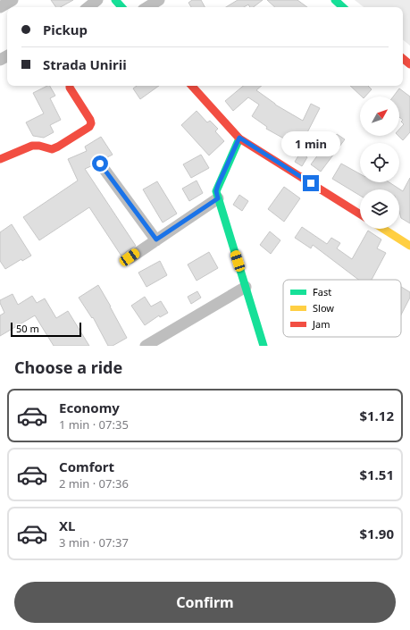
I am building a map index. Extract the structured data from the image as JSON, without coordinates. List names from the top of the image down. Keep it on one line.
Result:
{"legend":["Fast","Slow","Jam"],"scale_bar":"50 m","north":"top right","page":{"banner":["Pickup","Strada Unirii"],"bubble":"1 min","scale":"50 m","heading":"Choose a ride","list":[{"name":"Economy","note":"1 min · 07:35","value":"$1.12"},{"name":"Comfort","note":"2 min · 07:36","value":"$1.51"},{"name":"XL","note":"3 min · 07:37","value":"$1.90"}],"buttons":"Confirm"}}
